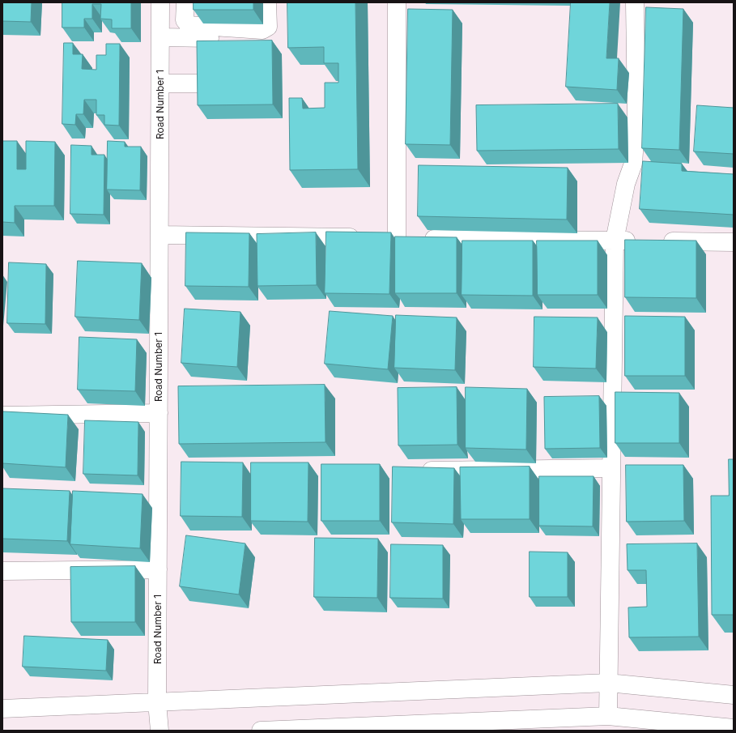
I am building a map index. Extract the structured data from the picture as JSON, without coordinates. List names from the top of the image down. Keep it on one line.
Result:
{"streets":{"street":["Road Number 1"]}}
